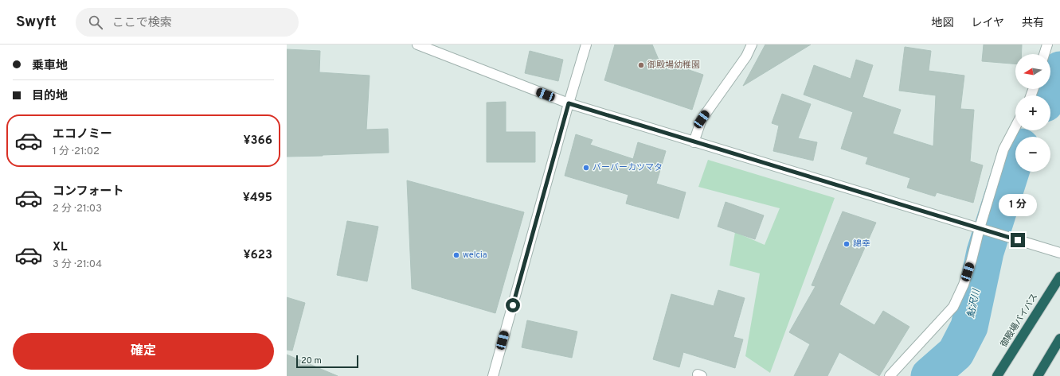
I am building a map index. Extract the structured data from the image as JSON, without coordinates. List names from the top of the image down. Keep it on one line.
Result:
{"streets":{"highway":["御殿場バイパス"]},"water":["鮎沢川"],"places":["御殿場幼稚園","バーバーカツマタ","綿幸","welcia"],"scale_bar":"20 m","north":"left","page":{"header":"Swyft","search":"ここで検索","nav":["地図","レイヤ","共有"],"banner":["乗車地","目的地"],"map_buttons":["+","−"],"list":[{"name":"エコノミー","note":"1 分 · 21:02","value":"¥366"},{"name":"コンフォート","note":"2 分 · 21:03","value":"¥495"},{"name":"XL","note":"3 分 · 21:04","value":"¥623"}],"bubble":"1 分","buttons":"確定","scale":"20 m"}}
